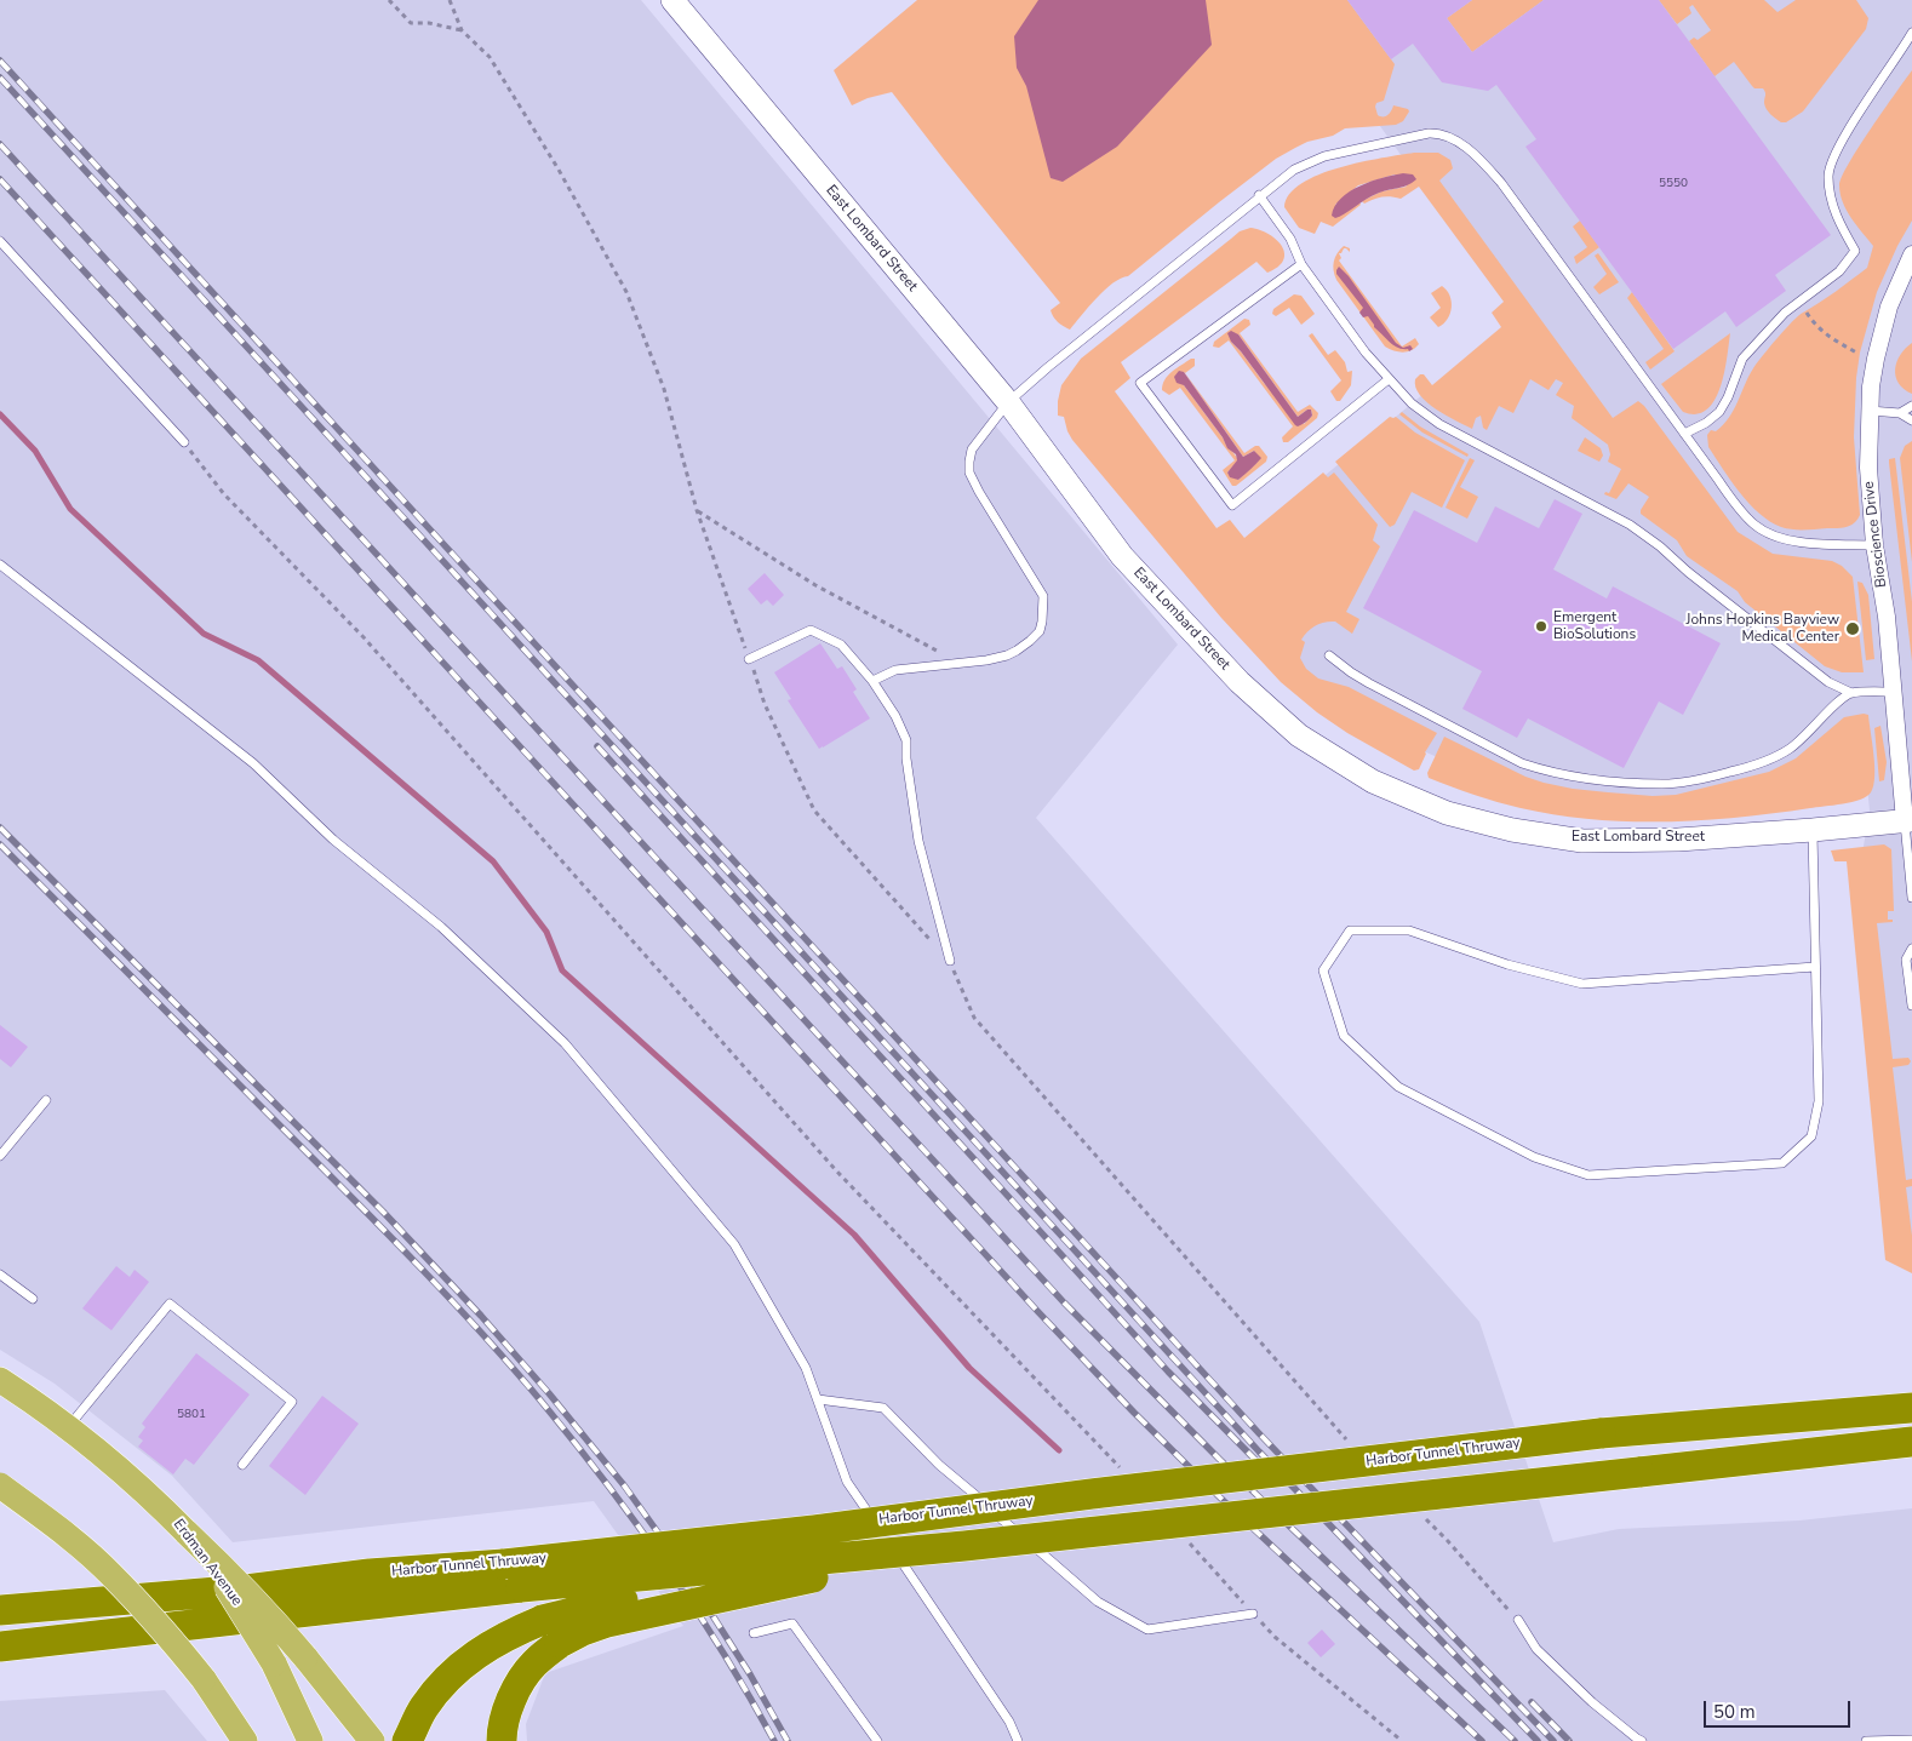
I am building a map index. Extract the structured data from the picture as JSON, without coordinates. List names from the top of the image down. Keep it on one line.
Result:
{"streets":{"highway":["Harbor Tunnel Thruway"],"main road":["East Lombard Street","Erdman Avenue"],"street":["Bioscience Drive"]},"crossings":[["East Lombard Street","Bioscience Drive"]],"places":["Emergent BioSolutions","Johns Hopkins Bayview Medical Center"],"house_numbers":["5550","5801"],"scale_bar":"50 m"}
